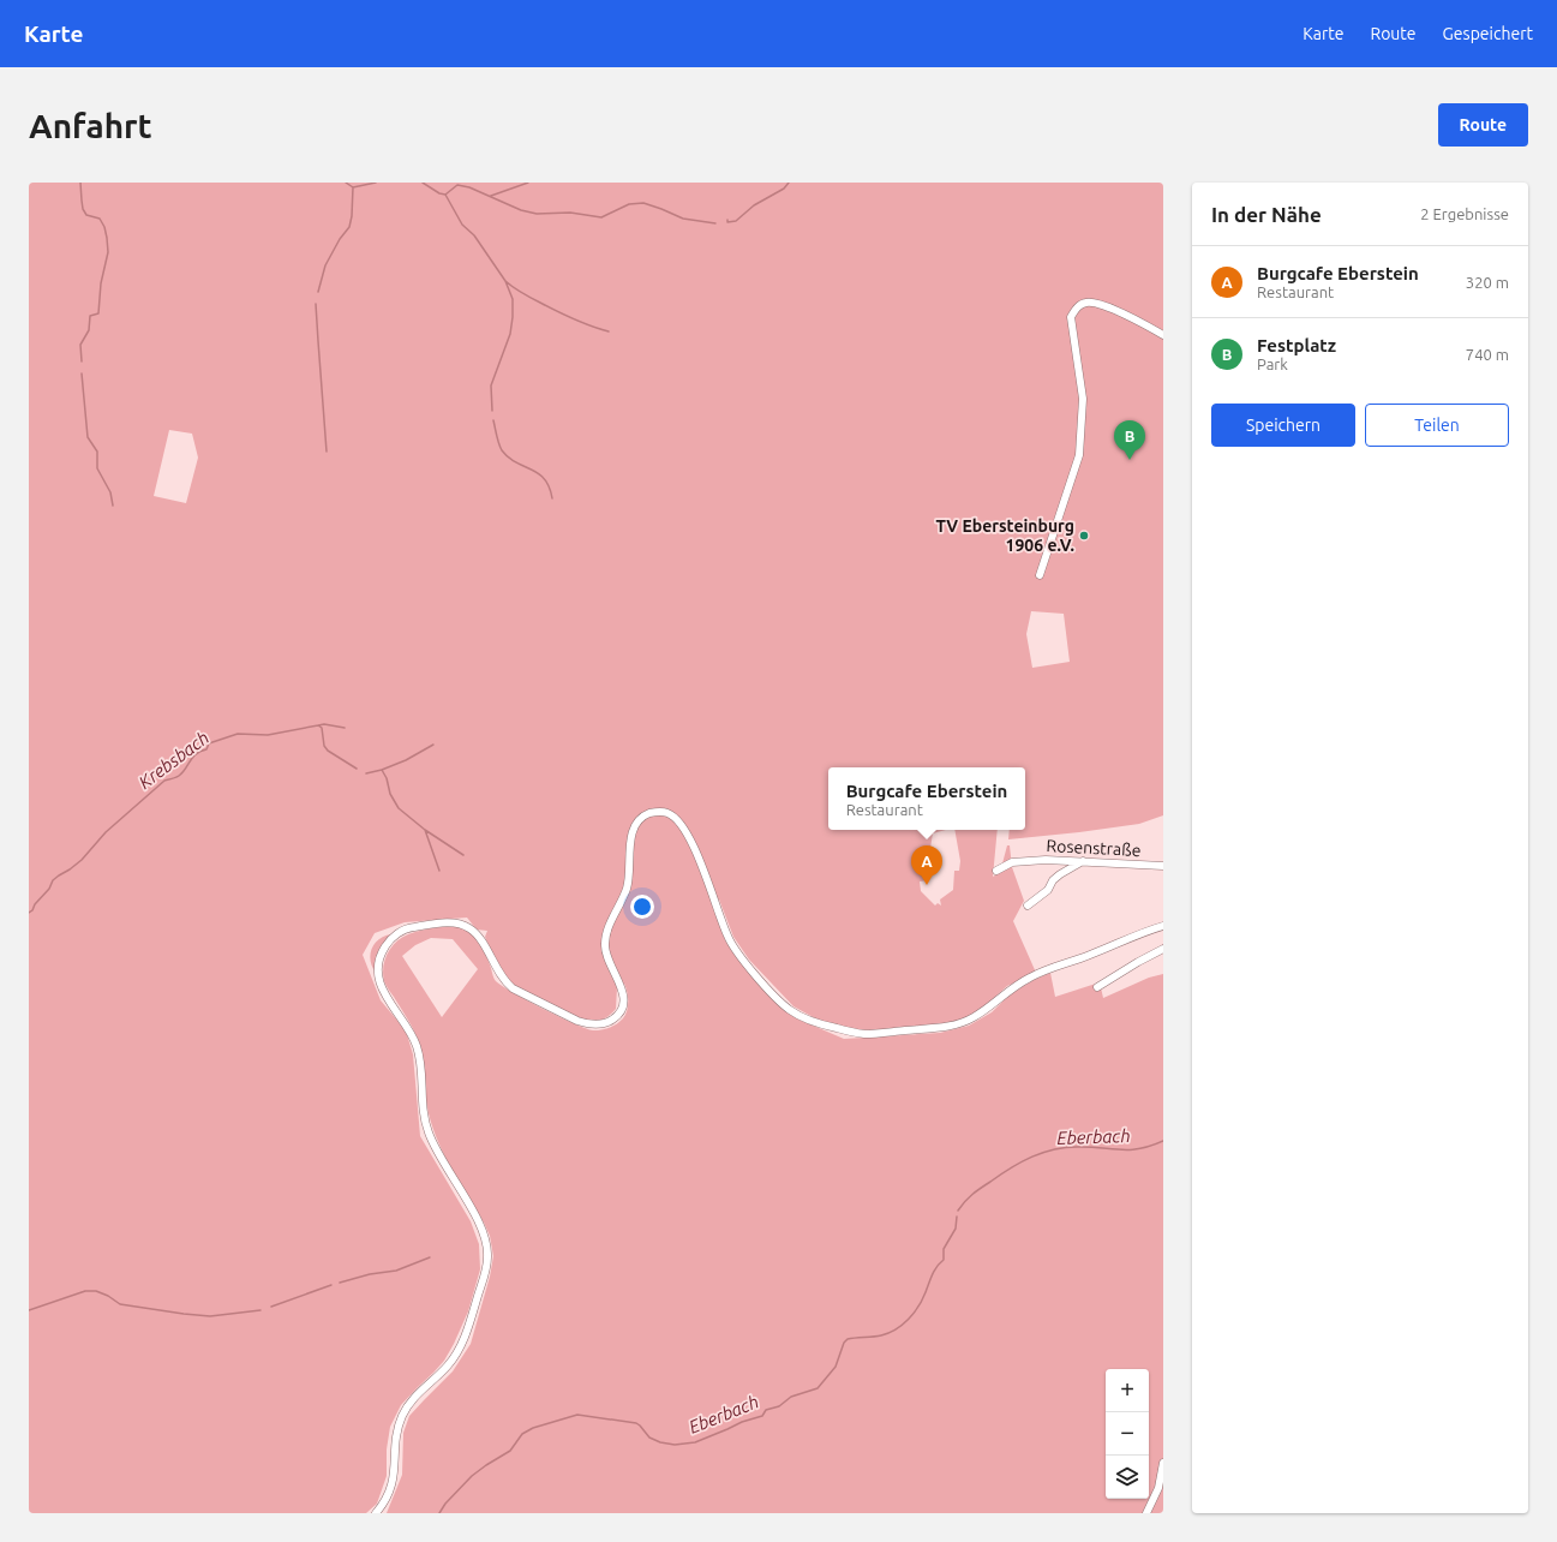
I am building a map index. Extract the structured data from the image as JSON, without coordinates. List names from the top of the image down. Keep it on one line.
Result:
{"streets":{"street":["Rosenstraße"]},"water":["Krebsbach","Eberbach"],"places":["TV Ebersteinburg 1906 e.V."],"page":{"header":"Karte","nav":["Karte","Route","Gespeichert"],"buttons":["Route",["Speichern","Teilen"]],"title":"Anfahrt","heading":["In der Nähe","2 Ergebnisse"],"list":[{"mark":"A","name":"Burgcafe Eberstein","note":"Restaurant","value":"320 m"},{"mark":"B","name":"Festplatz","note":"Park","value":"740 m"}],"pins":["B","A"],"popup":["Burgcafe Eberstein","Restaurant"],"map_buttons":["+","−"]}}
